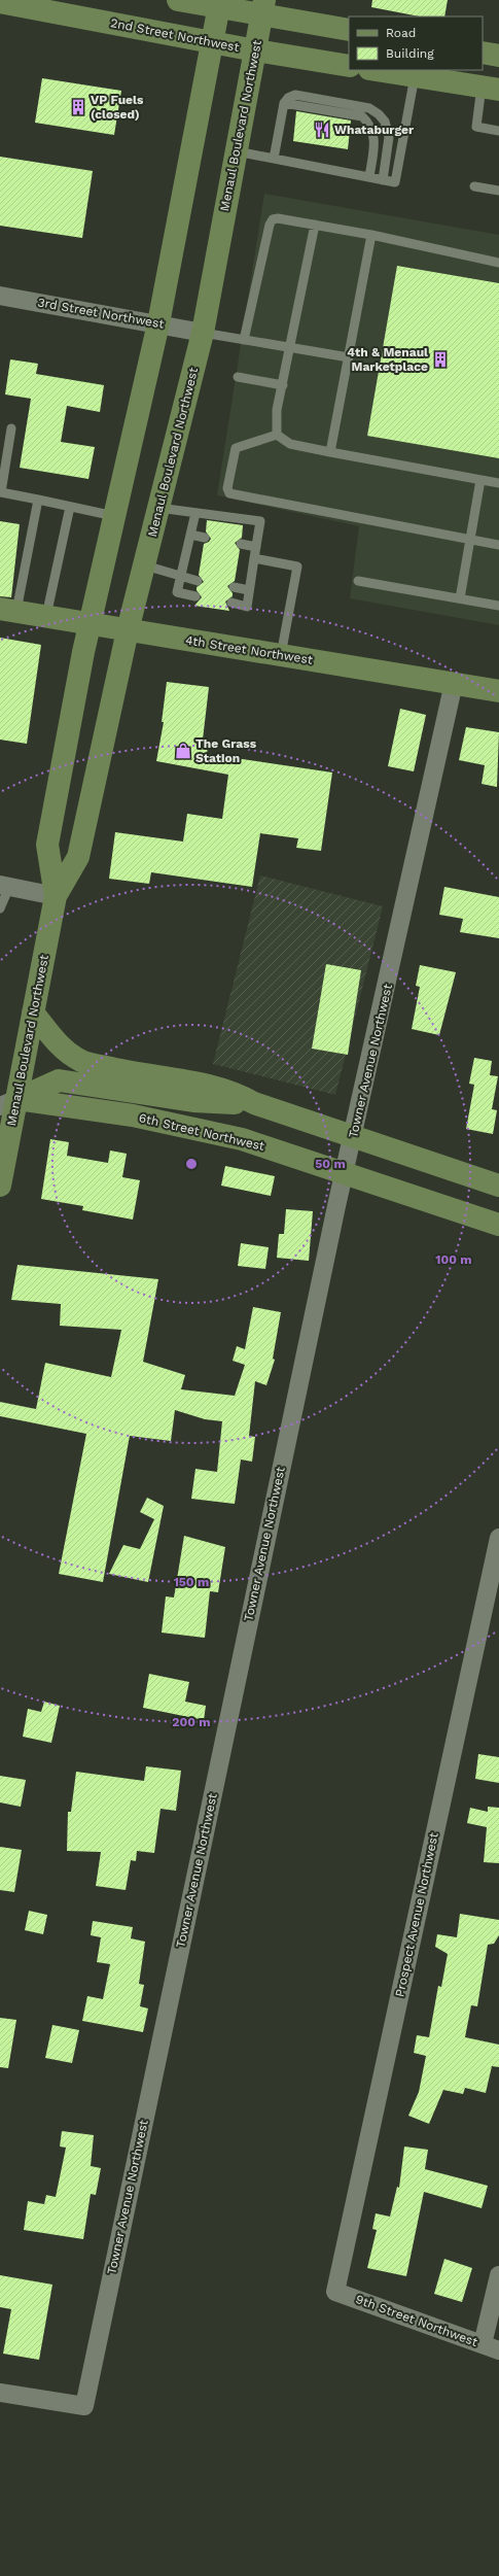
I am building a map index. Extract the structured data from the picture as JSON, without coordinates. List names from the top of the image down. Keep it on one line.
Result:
{"streets":{"main road":["2nd Street Northwest","Menaul Boulevard Northwest","4th Street Northwest","6th Street Northwest"],"street":["3rd Street Northwest","Towner Avenue Northwest","Prospect Avenue Northwest","9th Street Northwest"]},"crossings":[["2nd Street Northwest","Menaul Boulevard Northwest"],["Menaul Boulevard Northwest","3rd Street Northwest"],["Menaul Boulevard Northwest","4th Street Northwest"],["Menaul Boulevard Northwest","6th Street Northwest"],["4th Street Northwest","Towner Avenue Northwest"],["Towner Avenue Northwest","6th Street Northwest"],["Prospect Avenue Northwest","9th Street Northwest"]],"places":{"building":["VP Fuels (closed)","4th & Menaul Marketplace"],"restaurant":["Whataburger"],"shop":["The Grass Station"]},"legend":["Road","Building"],"rings":["50 m","100 m","150 m","200 m"]}
